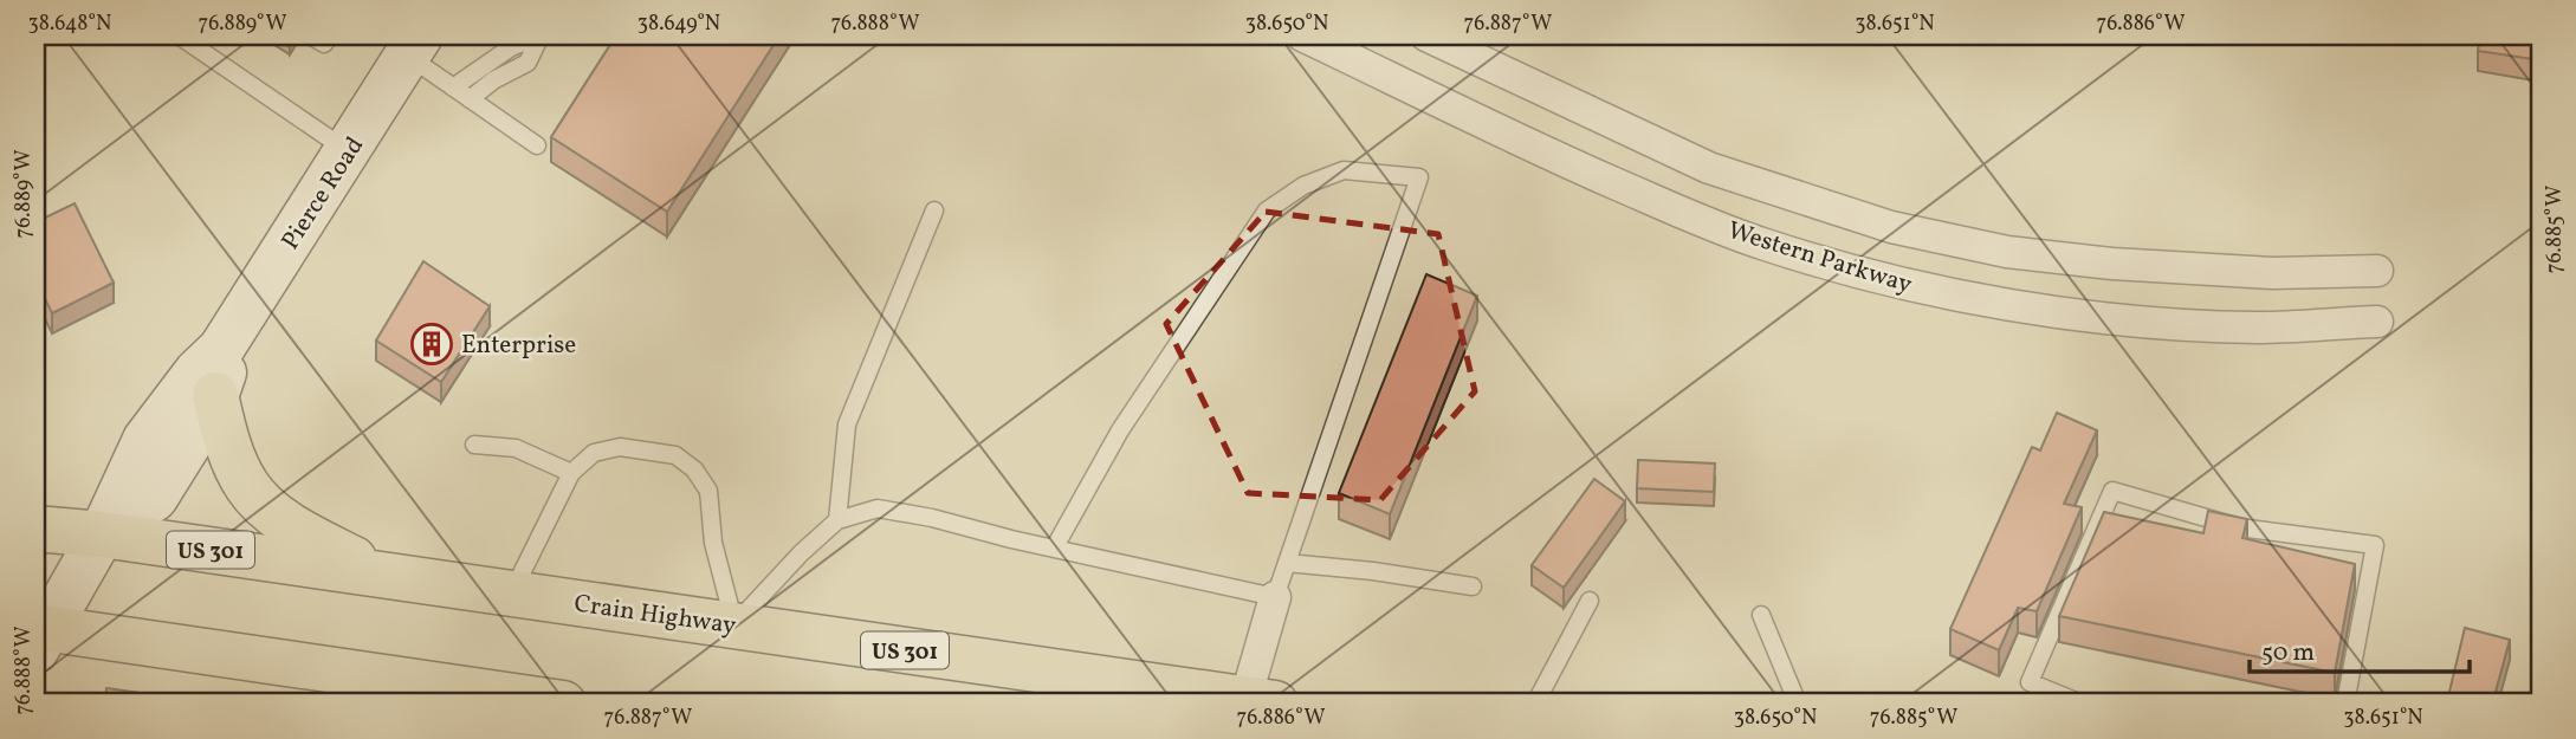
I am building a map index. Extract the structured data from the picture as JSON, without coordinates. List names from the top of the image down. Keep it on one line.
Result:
{"streets":{"highway":["US 301","Crain Highway"],"main road":["Pierce Road"],"street":["Western Parkway"]},"crossings":[["Pierce Road","Crain Highway"]],"places":{"building":["Enterprise"]},"scale_bar":"50 m","coordinates":["38.648°N","76.889°W","38.649°N","76.888°W","38.650°N","76.887°W","38.651°N","76.886°W","76.885°W"]}
